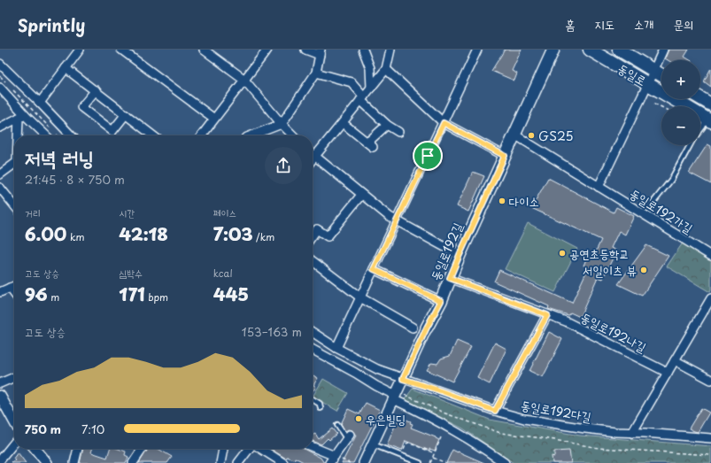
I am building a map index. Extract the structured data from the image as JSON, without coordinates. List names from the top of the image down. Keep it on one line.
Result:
{"streets":{"main road":["동일로","동일로192길"],"street":["동일로192가길","동일로192나길","동일로192다길"]},"crossings":[["동일로192가길","동일로192길"],["동일로192길","동일로192나길"],["동일로192길","동일로192다길"]],"places":["GS25","다이소","공연초등학교","서일이츠 뷰","우은빌딩"],"page":{"header":"Sprintly","nav":["홈","지도","소개","문의"],"map_buttons":["+","−"],"heading":["저녁 러닝","21:45 · 8 × 750 m"],"stats":[["거리","6.00 km"],["시간","42:18"],["페이스","7:03 /km"],["고도 상승","96 m"],["심박수","171 bpm"],["kcal","445"]],"chart":["고도 상승","153–163 m"],"list":[{"name":"750 m","note":"7:10"}]}}
